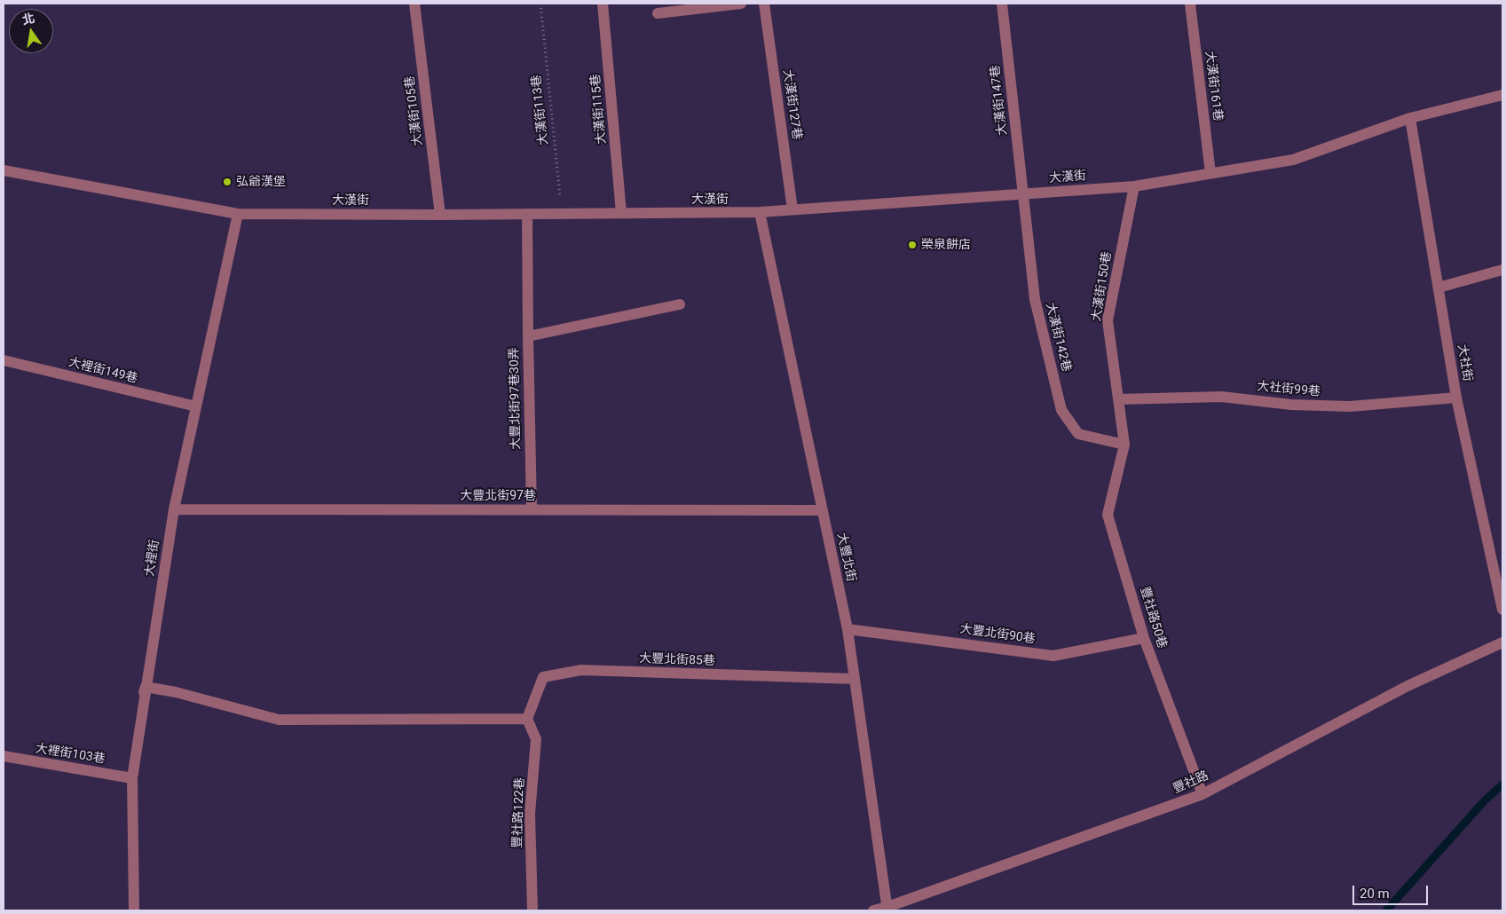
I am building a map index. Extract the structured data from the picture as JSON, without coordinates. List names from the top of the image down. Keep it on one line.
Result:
{"streets":{"street":["大漢街161巷","大漢街147巷","大漢街127巷","大漢街115巷","大漢街105巷","大漢街","大漢街150巷","大漢街142巷","大社街","大裡街149巷","大社街99巷","大豐北街97巷30弄","大豐北街97巷","大豐北街","大裡街","豐社路50巷","大豐北街90巷","大豐北街85巷","大裡街103巷","豐社路","豐社路122巷"],"path":["大漢街113巷"]},"crossings":[["大漢街161巷","大漢街"],["大漢街147巷","大漢街"],["大漢街147巷","大漢街142巷"],["大漢街127巷","大漢街"],["大漢街115巷","大漢街"],["大漢街113巷","大漢街"],["大漢街105巷","大漢街"],["大漢街","大漢街150巷"],["大漢街","大漢街142巷"],["大漢街","大社街"],["大漢街","大豐北街"],["大漢街","大裡街"],["大漢街150巷","大漢街142巷"],["大漢街150巷","大社街99巷"],["大漢街150巷","豐社路50巷"],["大漢街142巷","豐社路50巷"],["大社街","大社街99巷"],["大裡街149巷","大裡街"],["大豐北街97巷30弄","大豐北街97巷"],["大豐北街97巷","大豐北街"],["大豐北街97巷","大裡街"],["大豐北街","大豐北街90巷"],["大豐北街","大豐北街85巷"],["大豐北街","豐社路"],["大裡街","大裡街103巷"],["豐社路50巷","大豐北街90巷"],["豐社路50巷","豐社路"],["大豐北街85巷","豐社路122巷"]],"places":["弘爺漢堡","榮泉餅店"],"scale_bar":"20 m","north":"top"}
